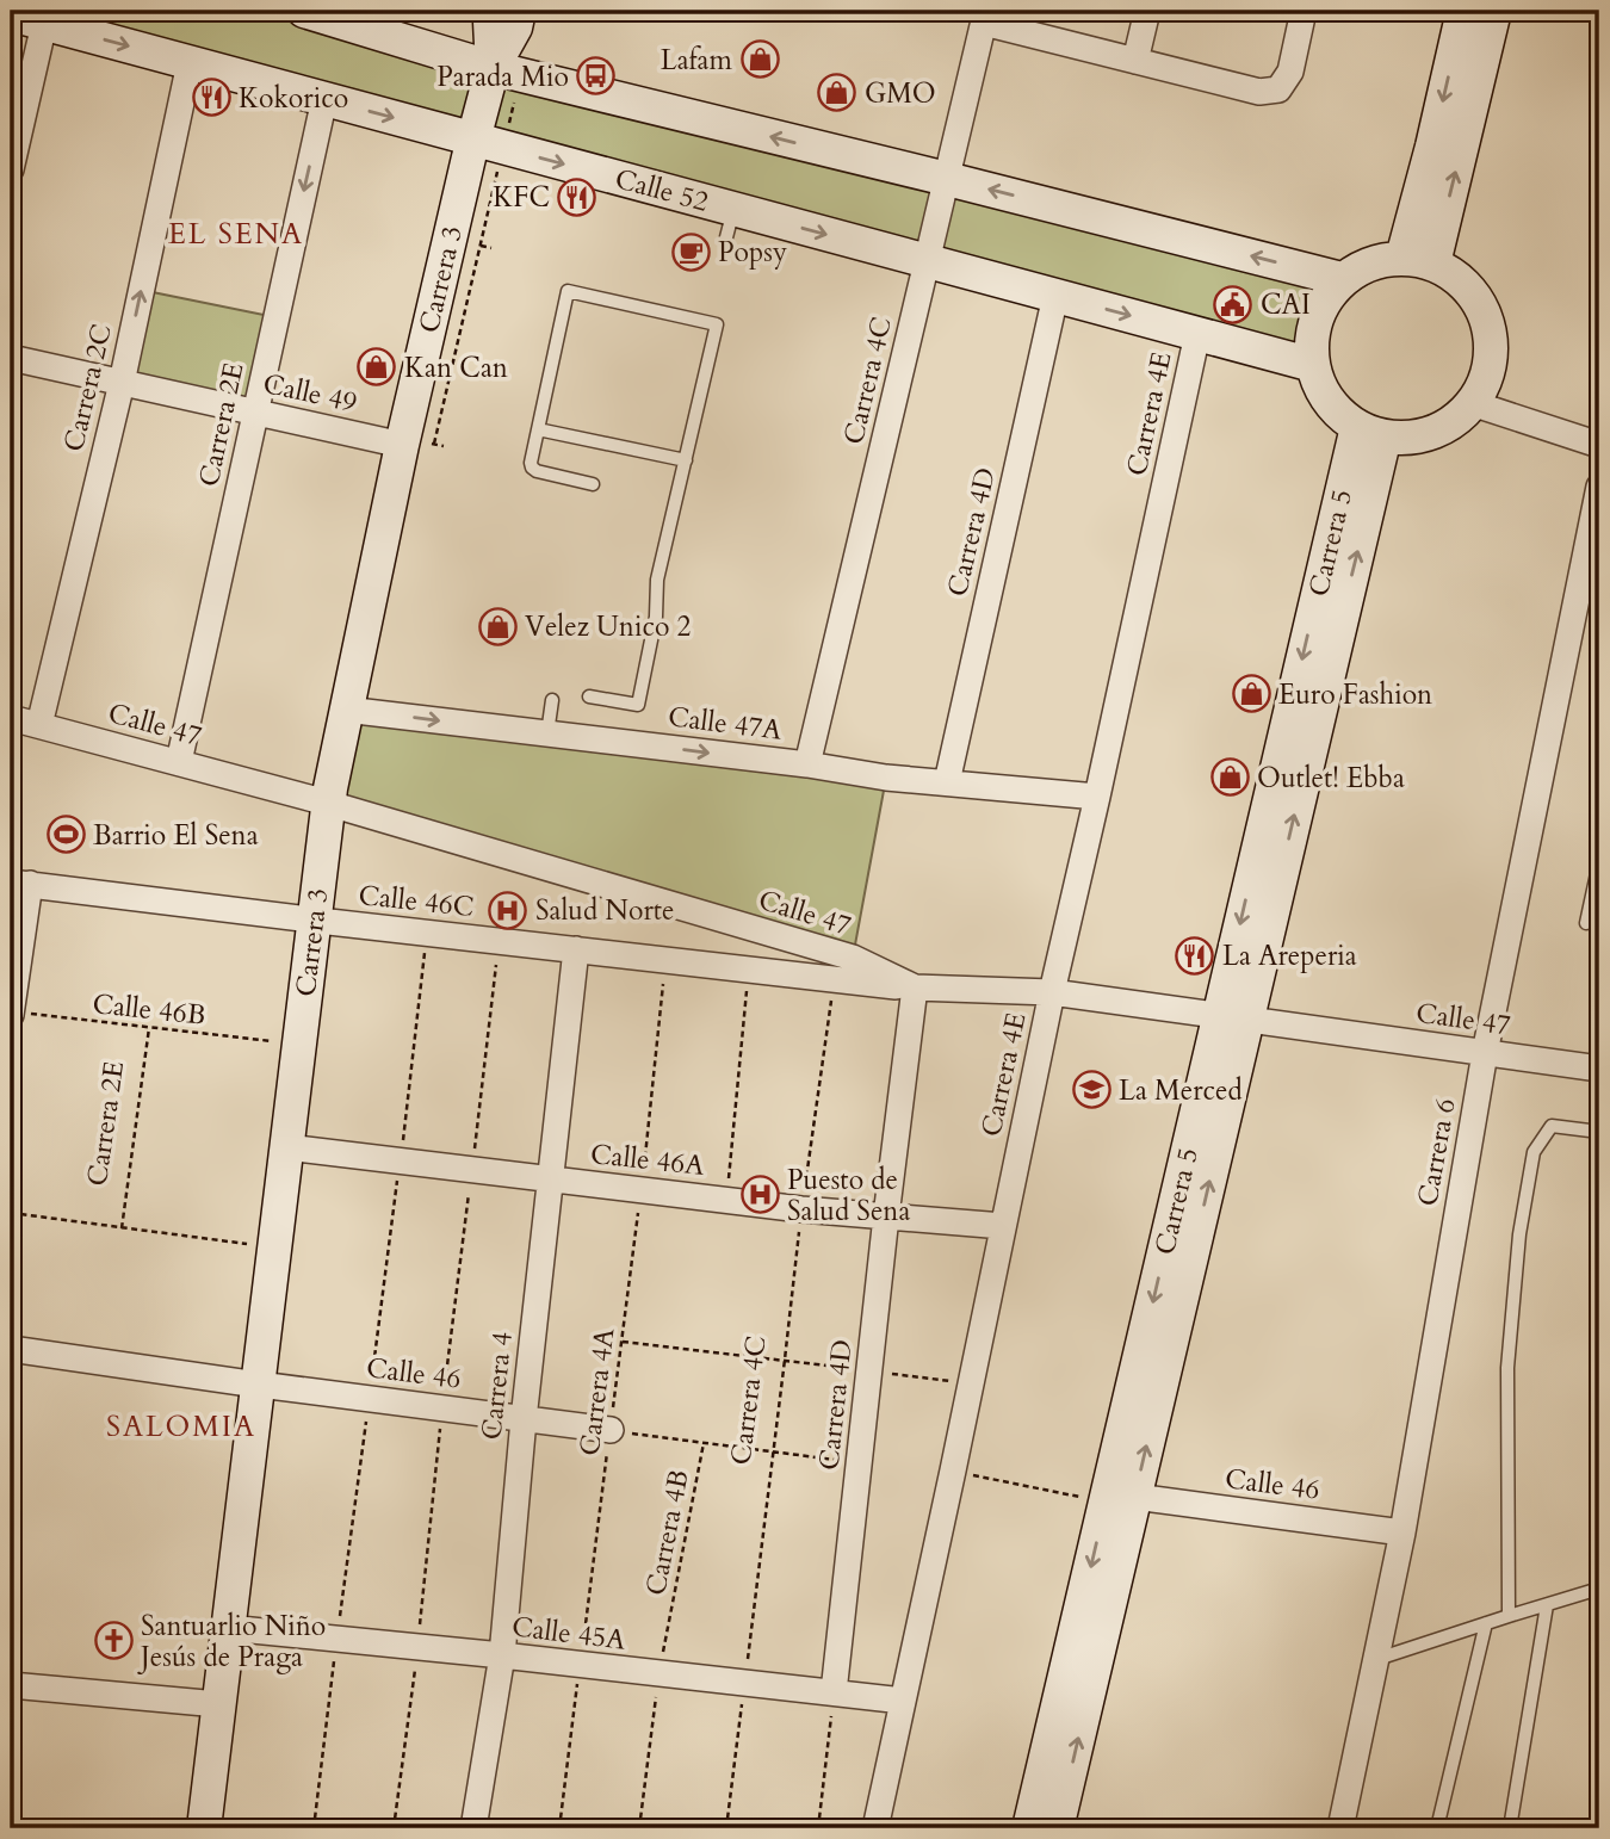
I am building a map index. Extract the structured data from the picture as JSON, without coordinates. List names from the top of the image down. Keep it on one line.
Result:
{"streets":{"main road":["Calle 52","Carrera 3","Carrera 5"],"street":["Carrera 4C","Carrera 2C","Calle 49","Carrera 4E","Carrera 2E","Carrera 4D","Calle 47A","Calle 47","Calle 46C","Carrera 6","Calle 46A","Calle 46","Carrera 4","Calle 45A"],"path":["Calle 46B","Carrera 4A","Carrera 4B"]},"crossings":[["Calle 52","Carrera 3"],["Calle 52","Carrera 4C"],["Calle 52","Carrera 2C"],["Calle 52","Carrera 4E"],["Calle 52","Carrera 2E"],["Calle 52","Carrera 4D"],["Calle 52","Carrera 5"],["Carrera 3","Calle 49"],["Carrera 3","Calle 47A"],["Carrera 3","Calle 47"],["Carrera 3","Calle 46C"],["Carrera 3","Calle 46A"],["Carrera 3","Calle 46"],["Carrera 3","Calle 45A"],["Carrera 4C","Calle 47A"],["Carrera 4C","Calle 46C"],["Carrera 4C","Calle 46A"],["Carrera 4C","Calle 45A"],["Carrera 2C","Calle 49"],["Carrera 2C","Calle 47"],["Calle 49","Carrera 2E"],["Carrera 4E","Calle 47A"],["Carrera 4E","Calle 47"],["Carrera 4E","Calle 46A"],["Carrera 4E","Calle 45A"],["Carrera 2E","Calle 47"],["Carrera 2E","Calle 46B"],["Carrera 4D","Calle 47A"],["Carrera 4D","Calle 47"],["Carrera 4D","Calle 46C"],["Carrera 4D","Calle 46A"],["Carrera 4D","Calle 45A"],["Carrera 5","Calle 47"],["Carrera 5","Calle 46"],["Calle 47","Calle 46C"],["Calle 47","Carrera 6"],["Calle 46C","Carrera 4"],["Calle 46C","Carrera 4A"],["Carrera 6","Calle 46"],["Calle 46A","Carrera 4"],["Calle 46A","Carrera 4A"],["Calle 46","Carrera 4"],["Calle 46","Carrera 4A"],["Carrera 4","Calle 45A"],["Carrera 4A","Calle 45A"],["Carrera 4B","Calle 45A"]],"one_way":["Carrera 2E","Calle 47A"],"districts":["EL SENA","SALOMIA"],"places":{"shop":["Lafam","GMO","Kan Can","Velez Unico 2","Euro Fashion","Outlet! Ebba"],"bus stop":["Parada Mio"],"restaurant":["Kokorico","KFC","La Areperia"],"cafe":["Popsy"],"public building":["CAI"],"sports":["Barrio El Sena"],"hospital":["Salud Norte","Puesto de Salud Sena"],"school or university":["La Merced"],"church":["Santuarlio Niño Jesús de Praga"]}}
